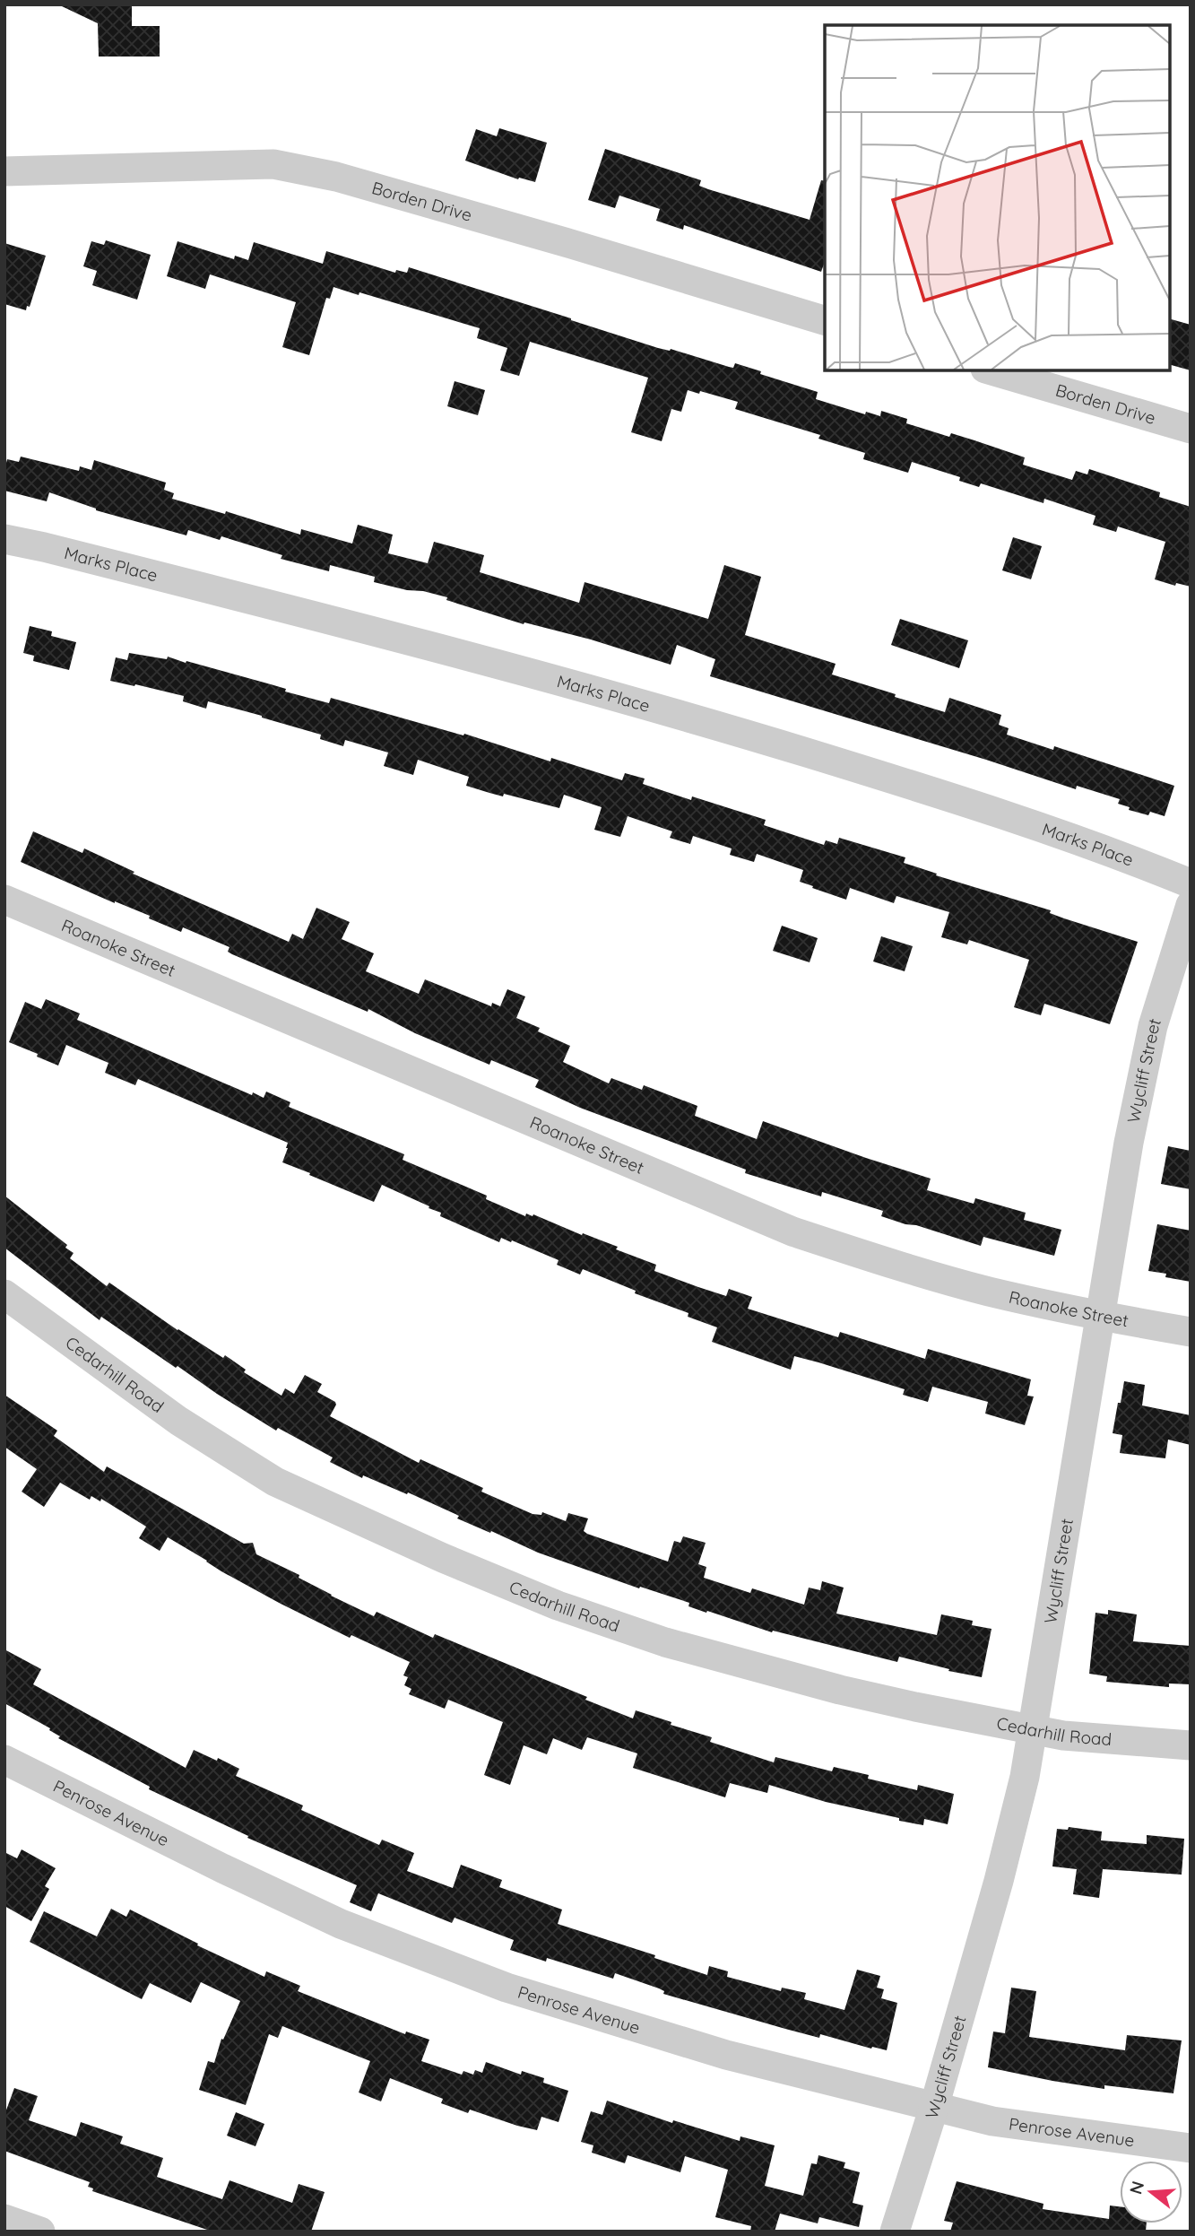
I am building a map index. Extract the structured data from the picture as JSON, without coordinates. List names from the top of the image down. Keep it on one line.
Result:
{"streets":{"street":["Borden Drive","Marks Place","Roanoke Street","Wycliff Street","Cedarhill Road","Penrose Avenue"]},"crossings":[["Roanoke Street","Wycliff Street"],["Wycliff Street","Cedarhill Road"],["Wycliff Street","Penrose Avenue"]],"north":"left"}
